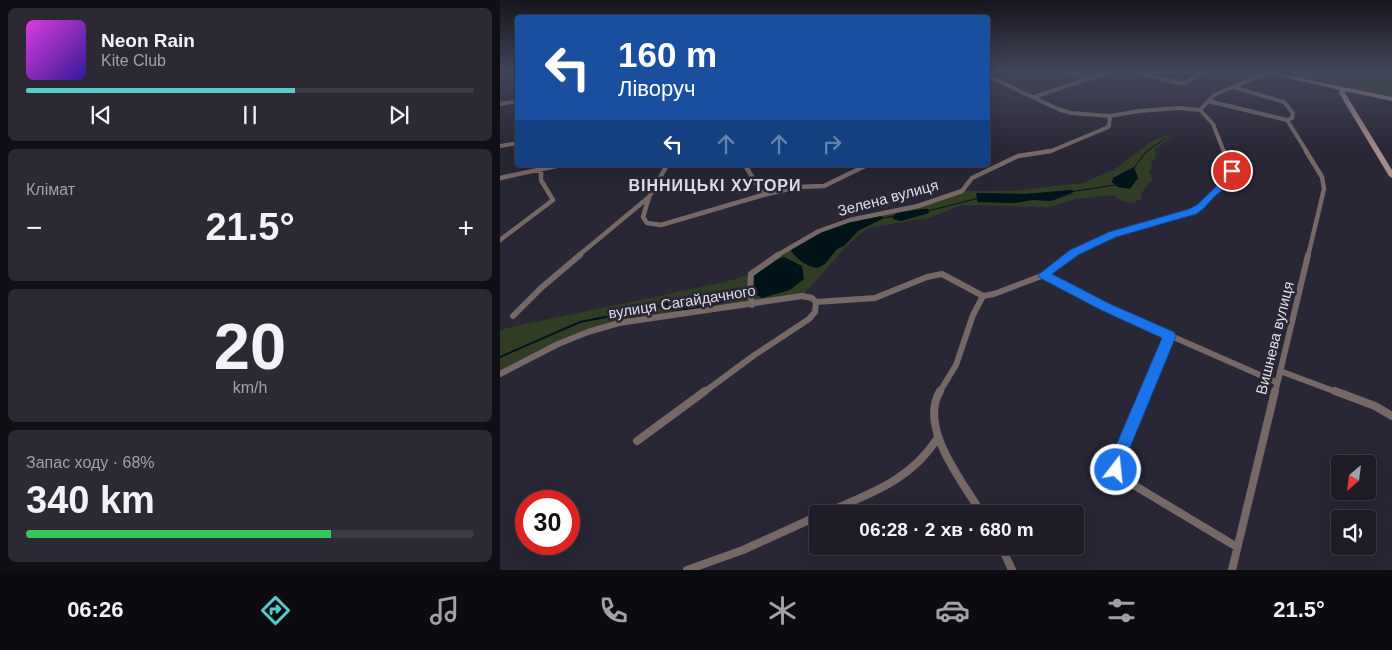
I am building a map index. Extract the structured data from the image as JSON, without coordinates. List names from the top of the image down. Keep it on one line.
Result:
{"streets":{"street":["Зелена вулиця","вулиця Сагайдачного","Вишнева вулиця"]},"crossings":[["Зелена вулиця","вулиця Сагайдачного"]],"districts":["ВІННИЦЬКІ ХУТОРИ"],"north":"bottom left","page":{"turn":["160 m","Ліворуч"],"song":["Neon Rain","Kite Club"],"tile":["Клімат",["20","km/h"],["Запас ходу · 68%","340 km"]],"heat":["−","21.5°","+"],"limit":"30","trip":"06:28 · 2 хв · 680 m","tabs":["06:26","21.5°"]}}
